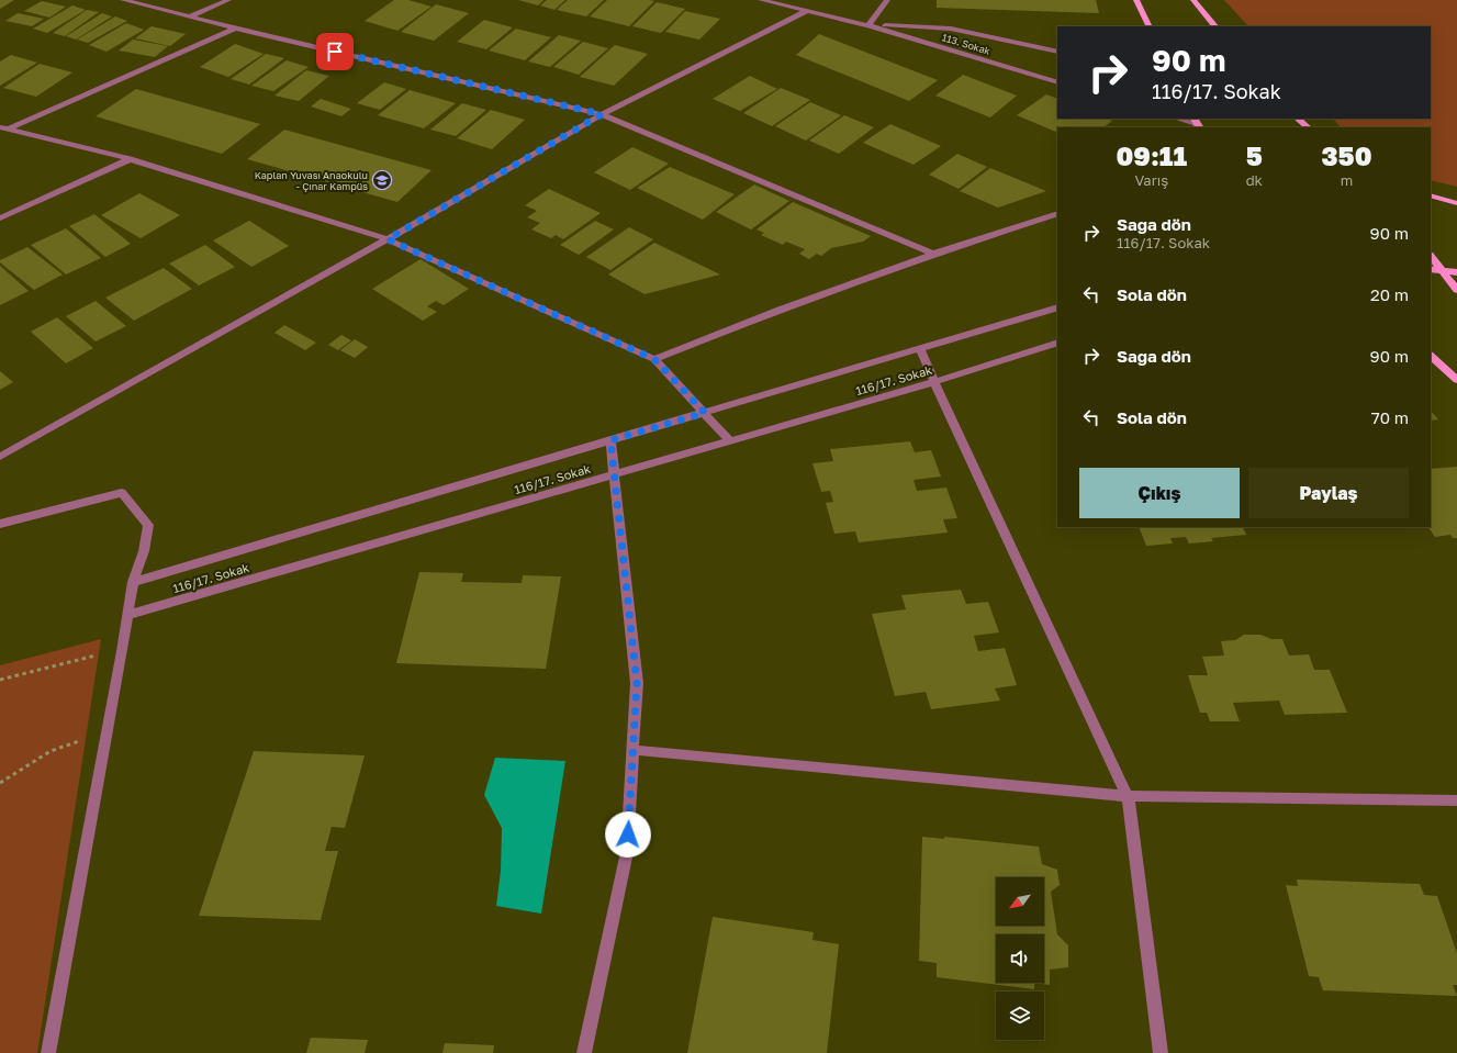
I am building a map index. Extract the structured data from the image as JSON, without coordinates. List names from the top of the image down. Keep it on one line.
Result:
{"streets":{"street":["113. Sokak","116/17. Sokak"]},"places":{"school or university":["Kaplan Yuvası Anaokulu - Çınar Kampüs"]},"north":"bottom left","page":{"turn":["90 m","116/17. Sokak"],"eta":["09:11","Varış","5","dk","350","m"],"list":[{"name":"Sağa dön","note":"116/17. Sokak","value":"90 m"},{"name":"Sola dön","value":"20 m"},{"name":"Sağa dön","value":"90 m"},{"name":"Sola dön","value":"70 m"}],"buttons":["Çıkış","Paylaş"]}}
